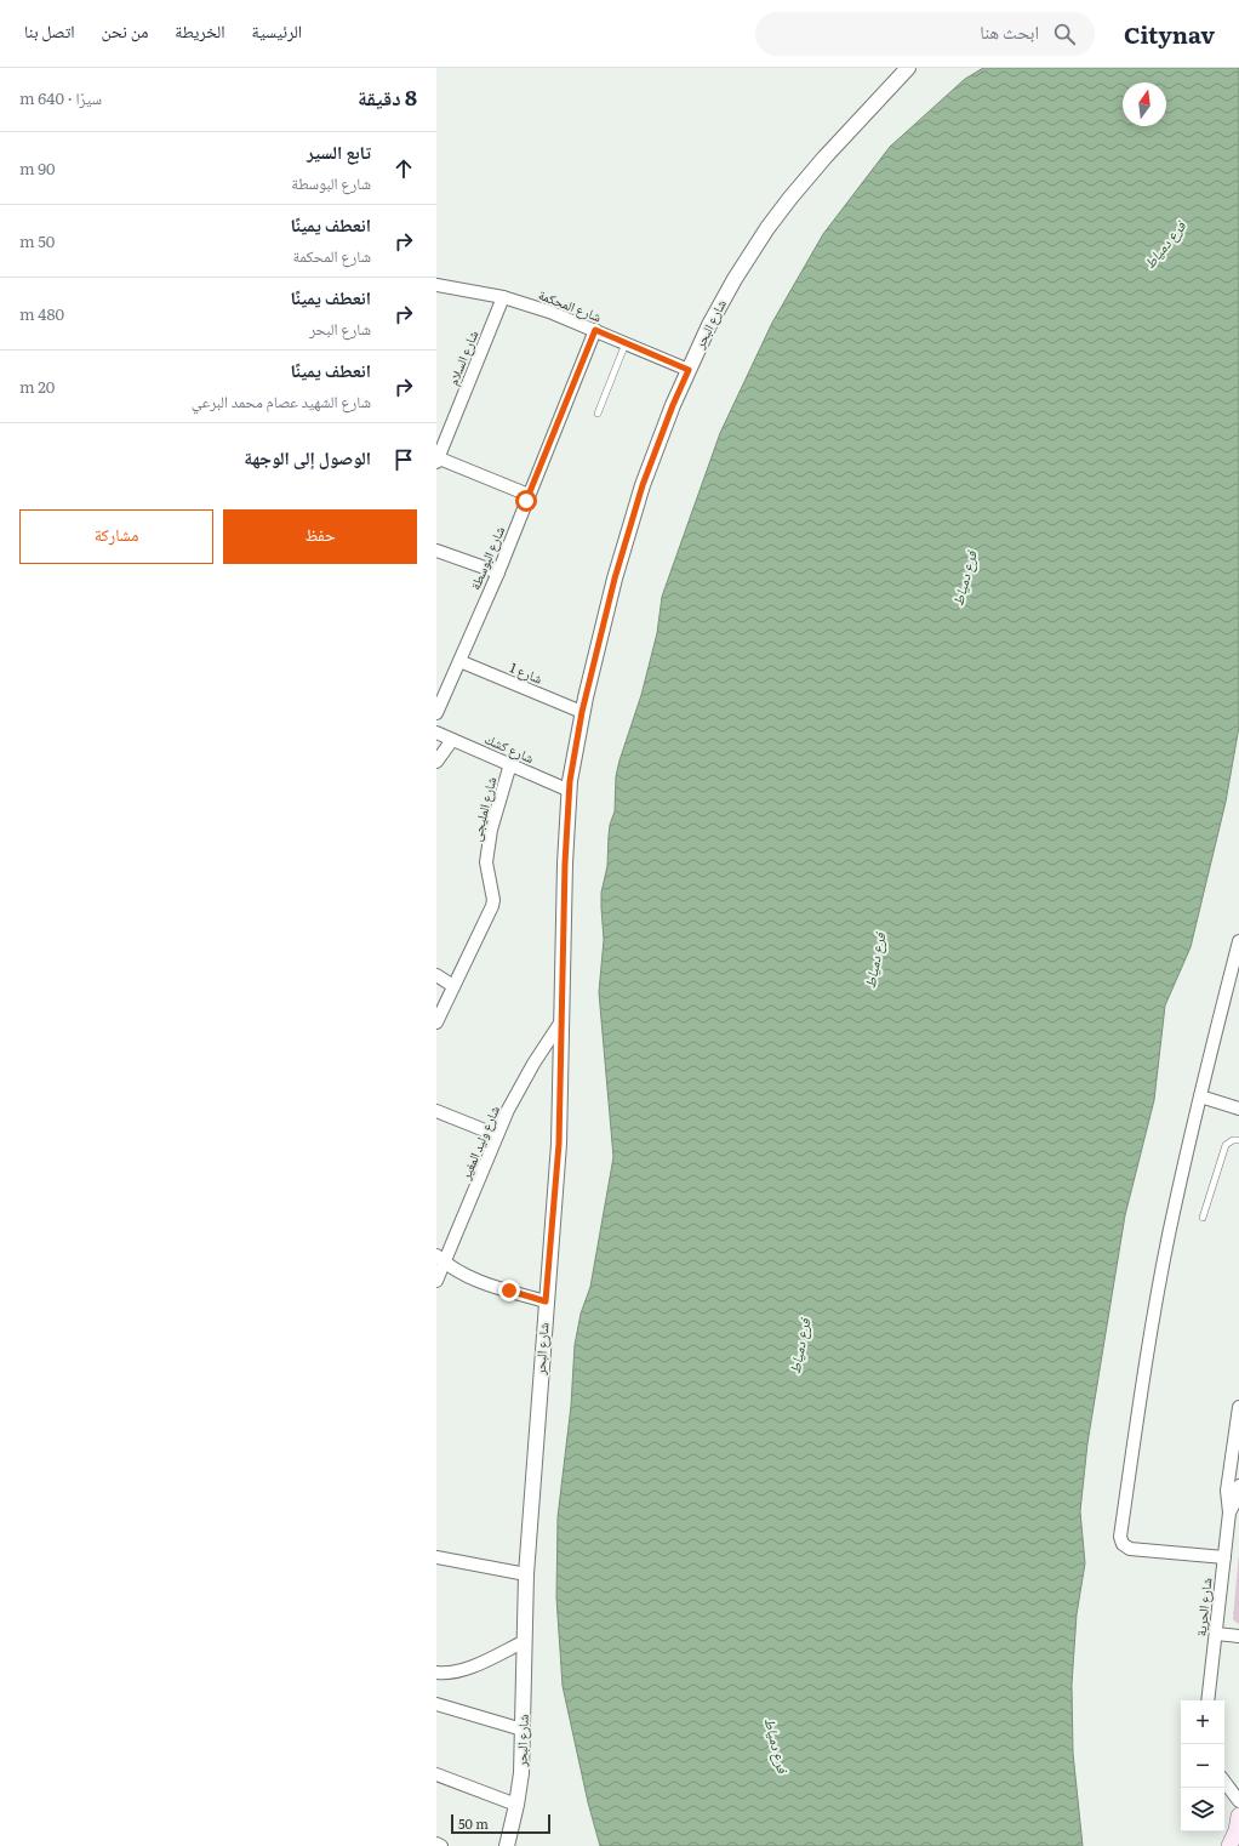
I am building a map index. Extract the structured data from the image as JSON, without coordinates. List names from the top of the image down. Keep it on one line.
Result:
{"streets":{"street":["شارع المحكمة","شارع البحر","شارع السلام","شارع البوسطة","شارع 1","شارع كشك","شارع المليجى","شارع وليد المغير","شارع الحرية"]},"crossings":[["شارع المحكمة","شارع البحر"],["شارع المحكمة","شارع السلام"],["شارع المحكمة","شارع البوسطة"],["شارع البحر","شارع 1"],["شارع البحر","شارع كشك"],["شارع البحر","شارع وليد المغير"],["شارع البوسطة","شارع 1"],["شارع كشك","شارع المليجى"]],"water":["فرع دمياط"],"scale_bar":"50 m","north":"top","page":{"header":"Citynav","search":"ابحث هنا","nav":["الرئيسية","الخريطة","من نحن","اتصل بنا"],"heading":["8 دقيقة","سيرًا · 640 m"],"list":[["تابع السير","شارع البوسطة","90 m"],["انعطف يمينًا","شارع المحكمة","50 m"],["انعطف يمينًا","شارع البحر","480 m"],["انعطف يمينًا","شارع الشهيد عصام محمد البرعي","20 m"],"الوصول إلى الوجهة"],"buttons":["حفظ","مشاركة"],"map_buttons":["+","−"],"scale":"50 m"}}
